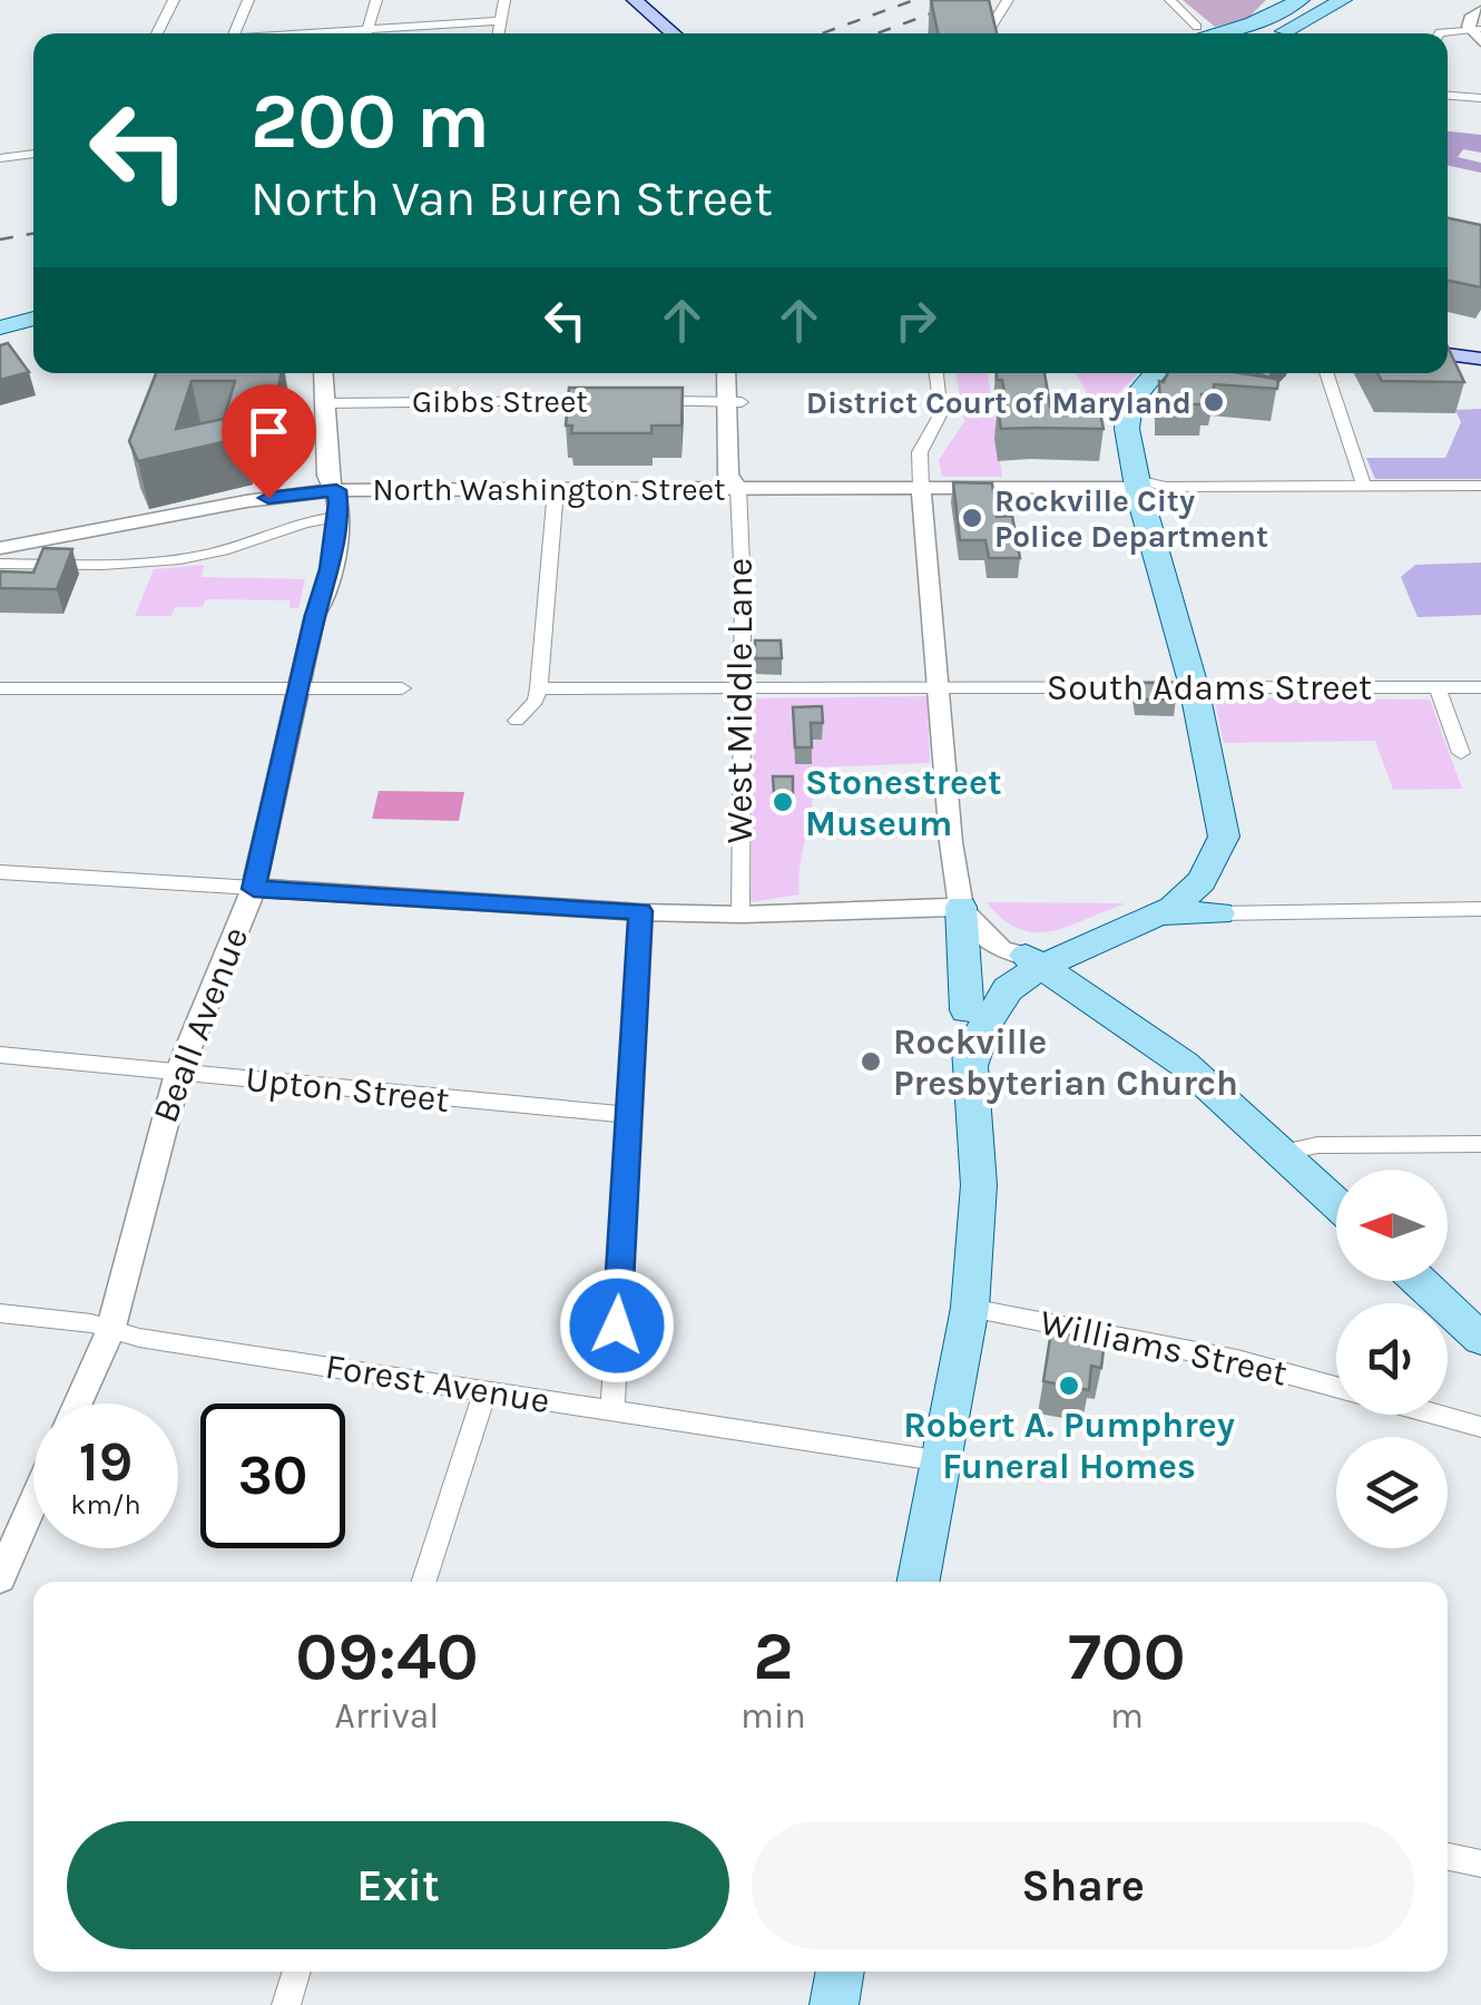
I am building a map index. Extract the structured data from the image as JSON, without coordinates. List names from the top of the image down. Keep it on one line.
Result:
{"streets":{"street":["Gibbs Street","North Washington Street","South Adams Street","West Middle Lane","Beall Avenue","Upton Street","Williams Street","Forest Avenue"]},"crossings":[["Gibbs Street","Beall Avenue"],["North Washington Street","West Middle Lane"],["North Washington Street","Beall Avenue"],["South Adams Street","West Middle Lane"],["Beall Avenue","Upton Street"],["Beall Avenue","Forest Avenue"]],"places":["District Court of Maryland","Rockville City Police Department","Stonestreet Museum","Rockville Presbyterian Church","Robert A. Pumphrey Funeral Homes"],"north":"left","page":{"turn":["200 m","North Van Buren Street"],"speed":"19 km/h","limit":"30","eta":["09:40","Arrival","2","min","700","m"],"buttons":["Exit","Share"]}}
